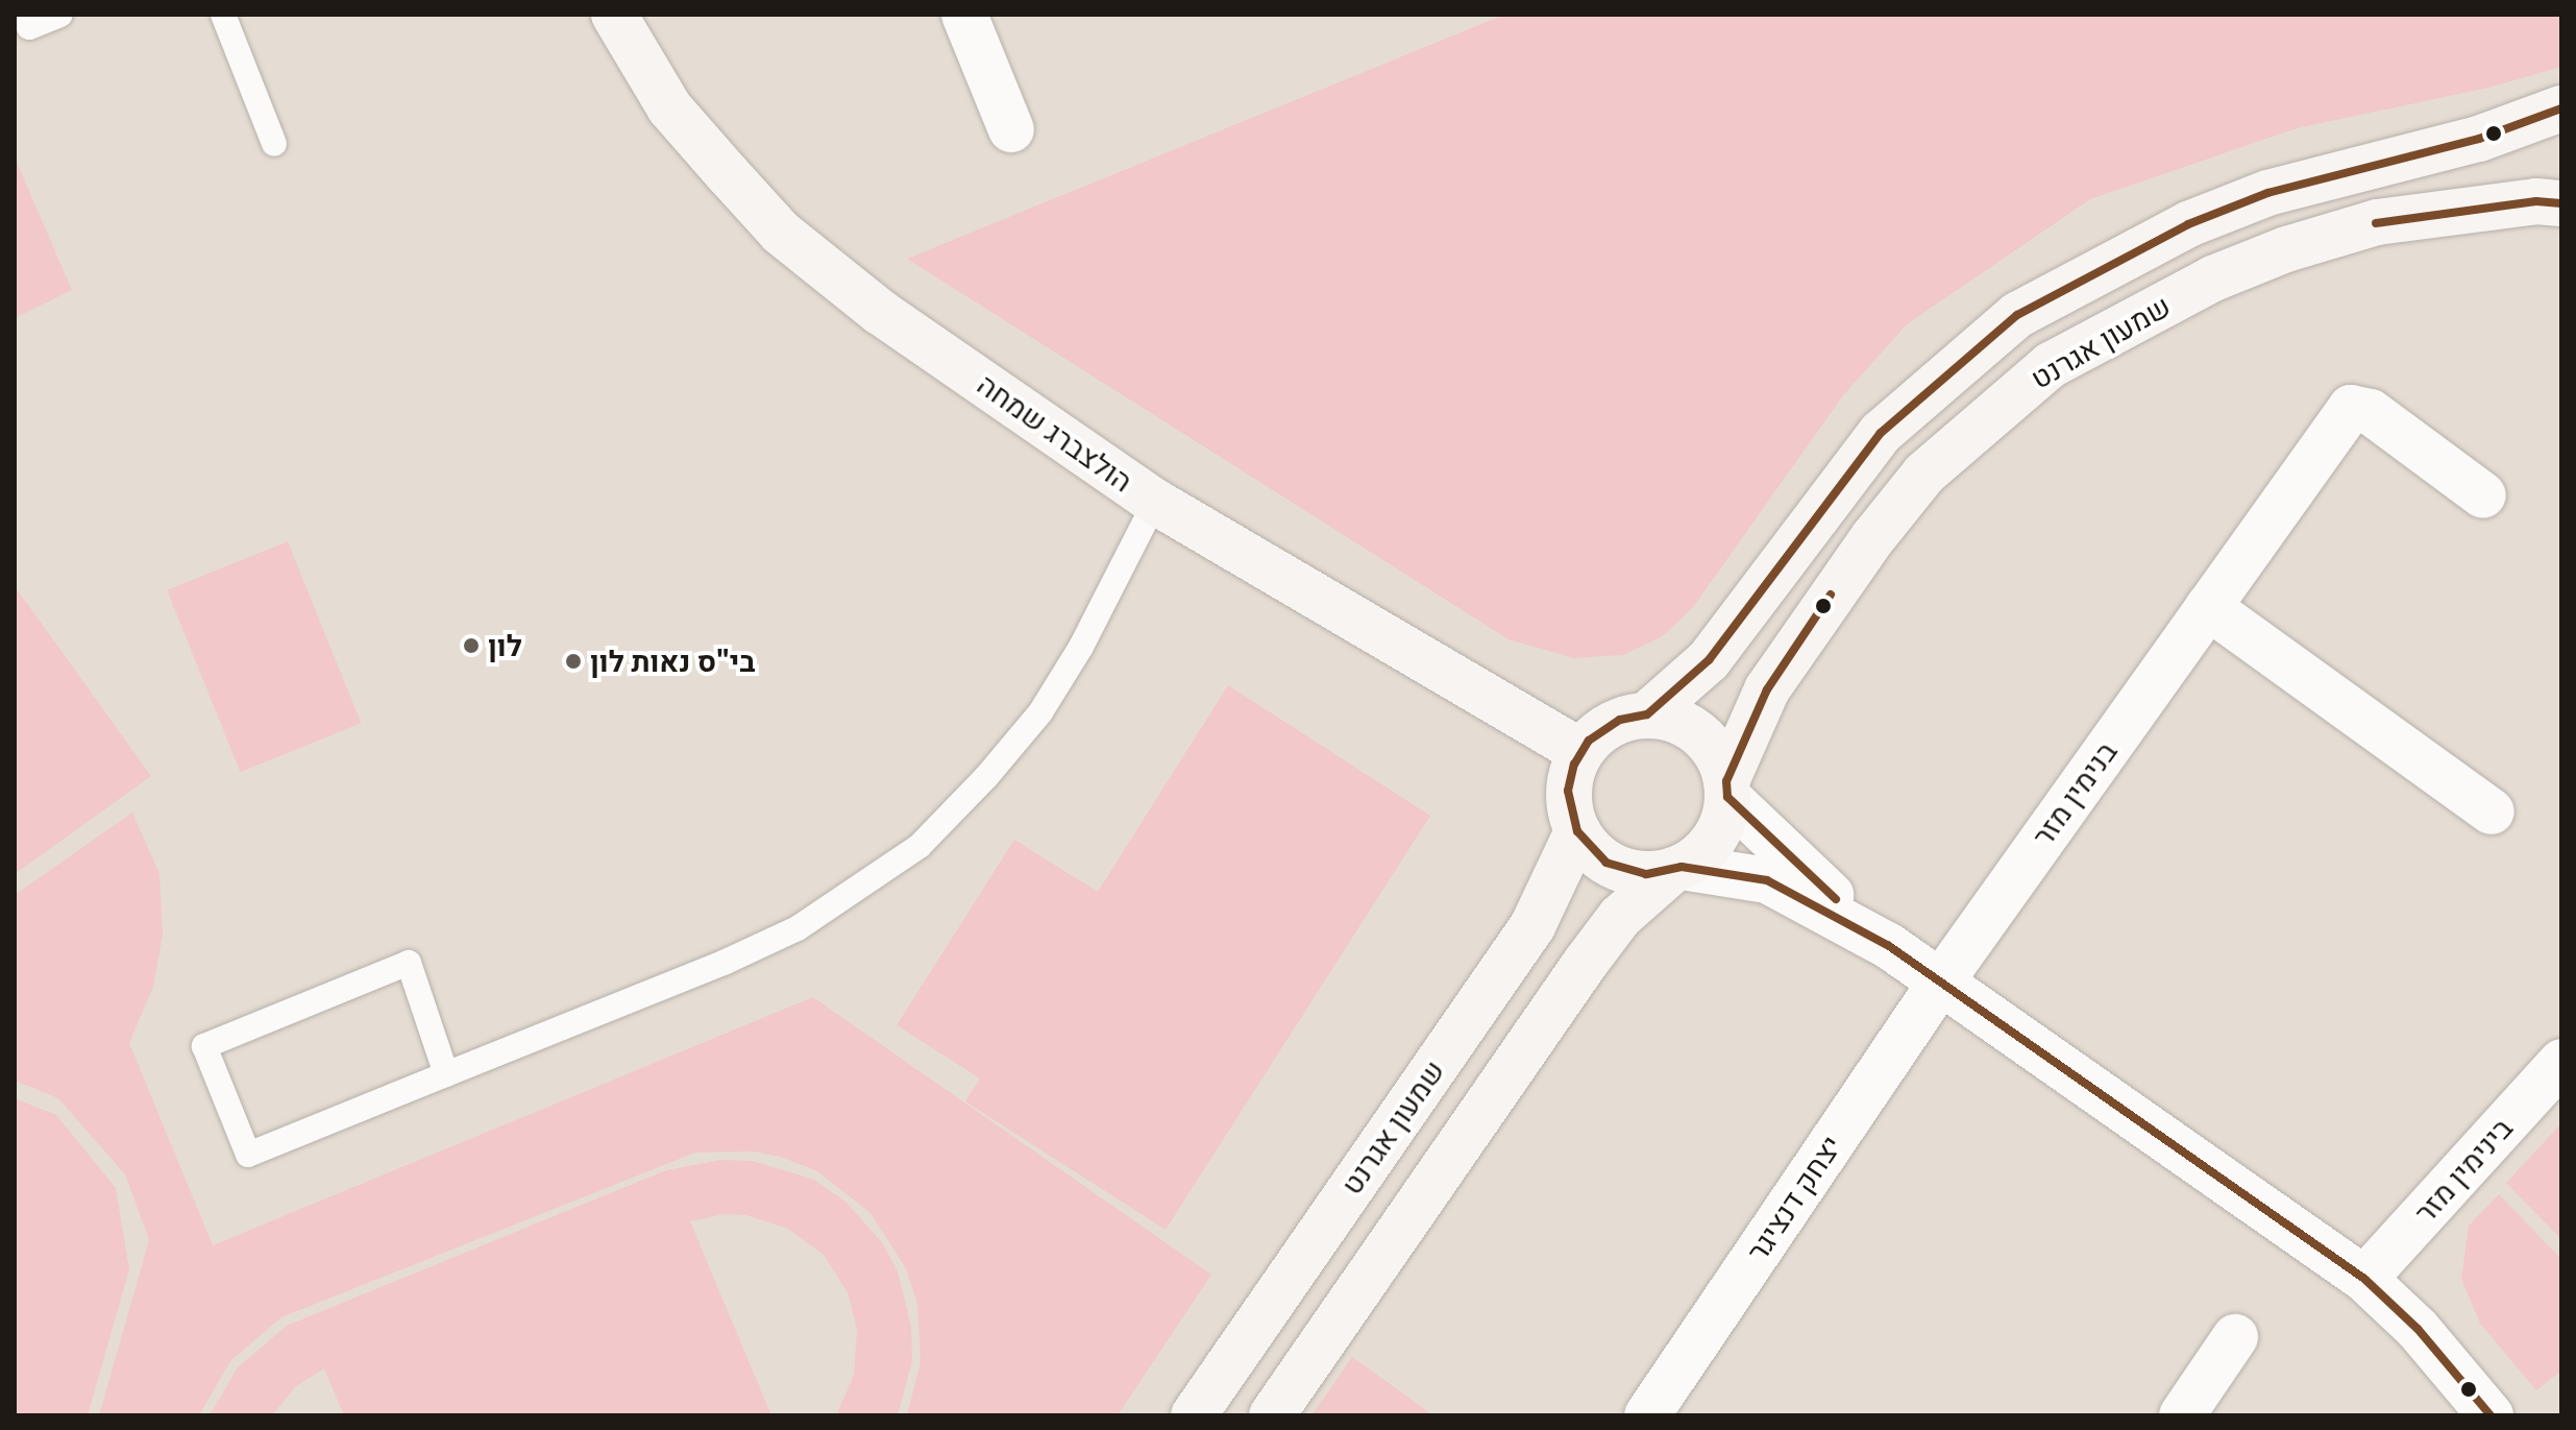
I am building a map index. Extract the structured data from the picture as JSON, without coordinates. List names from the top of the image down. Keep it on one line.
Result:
{"streets":{"street":["שמעון אגרנט","הולצברג שמחה","בנימין מזר","בינימין מזר","יצחק דנציגר"]},"crossings":[["שמעון אגרנט","הולצברג שמחה"],["בנימין מזר","יצחק דנציגר"]],"places":["לון","בי\"ס נאות לון"]}
